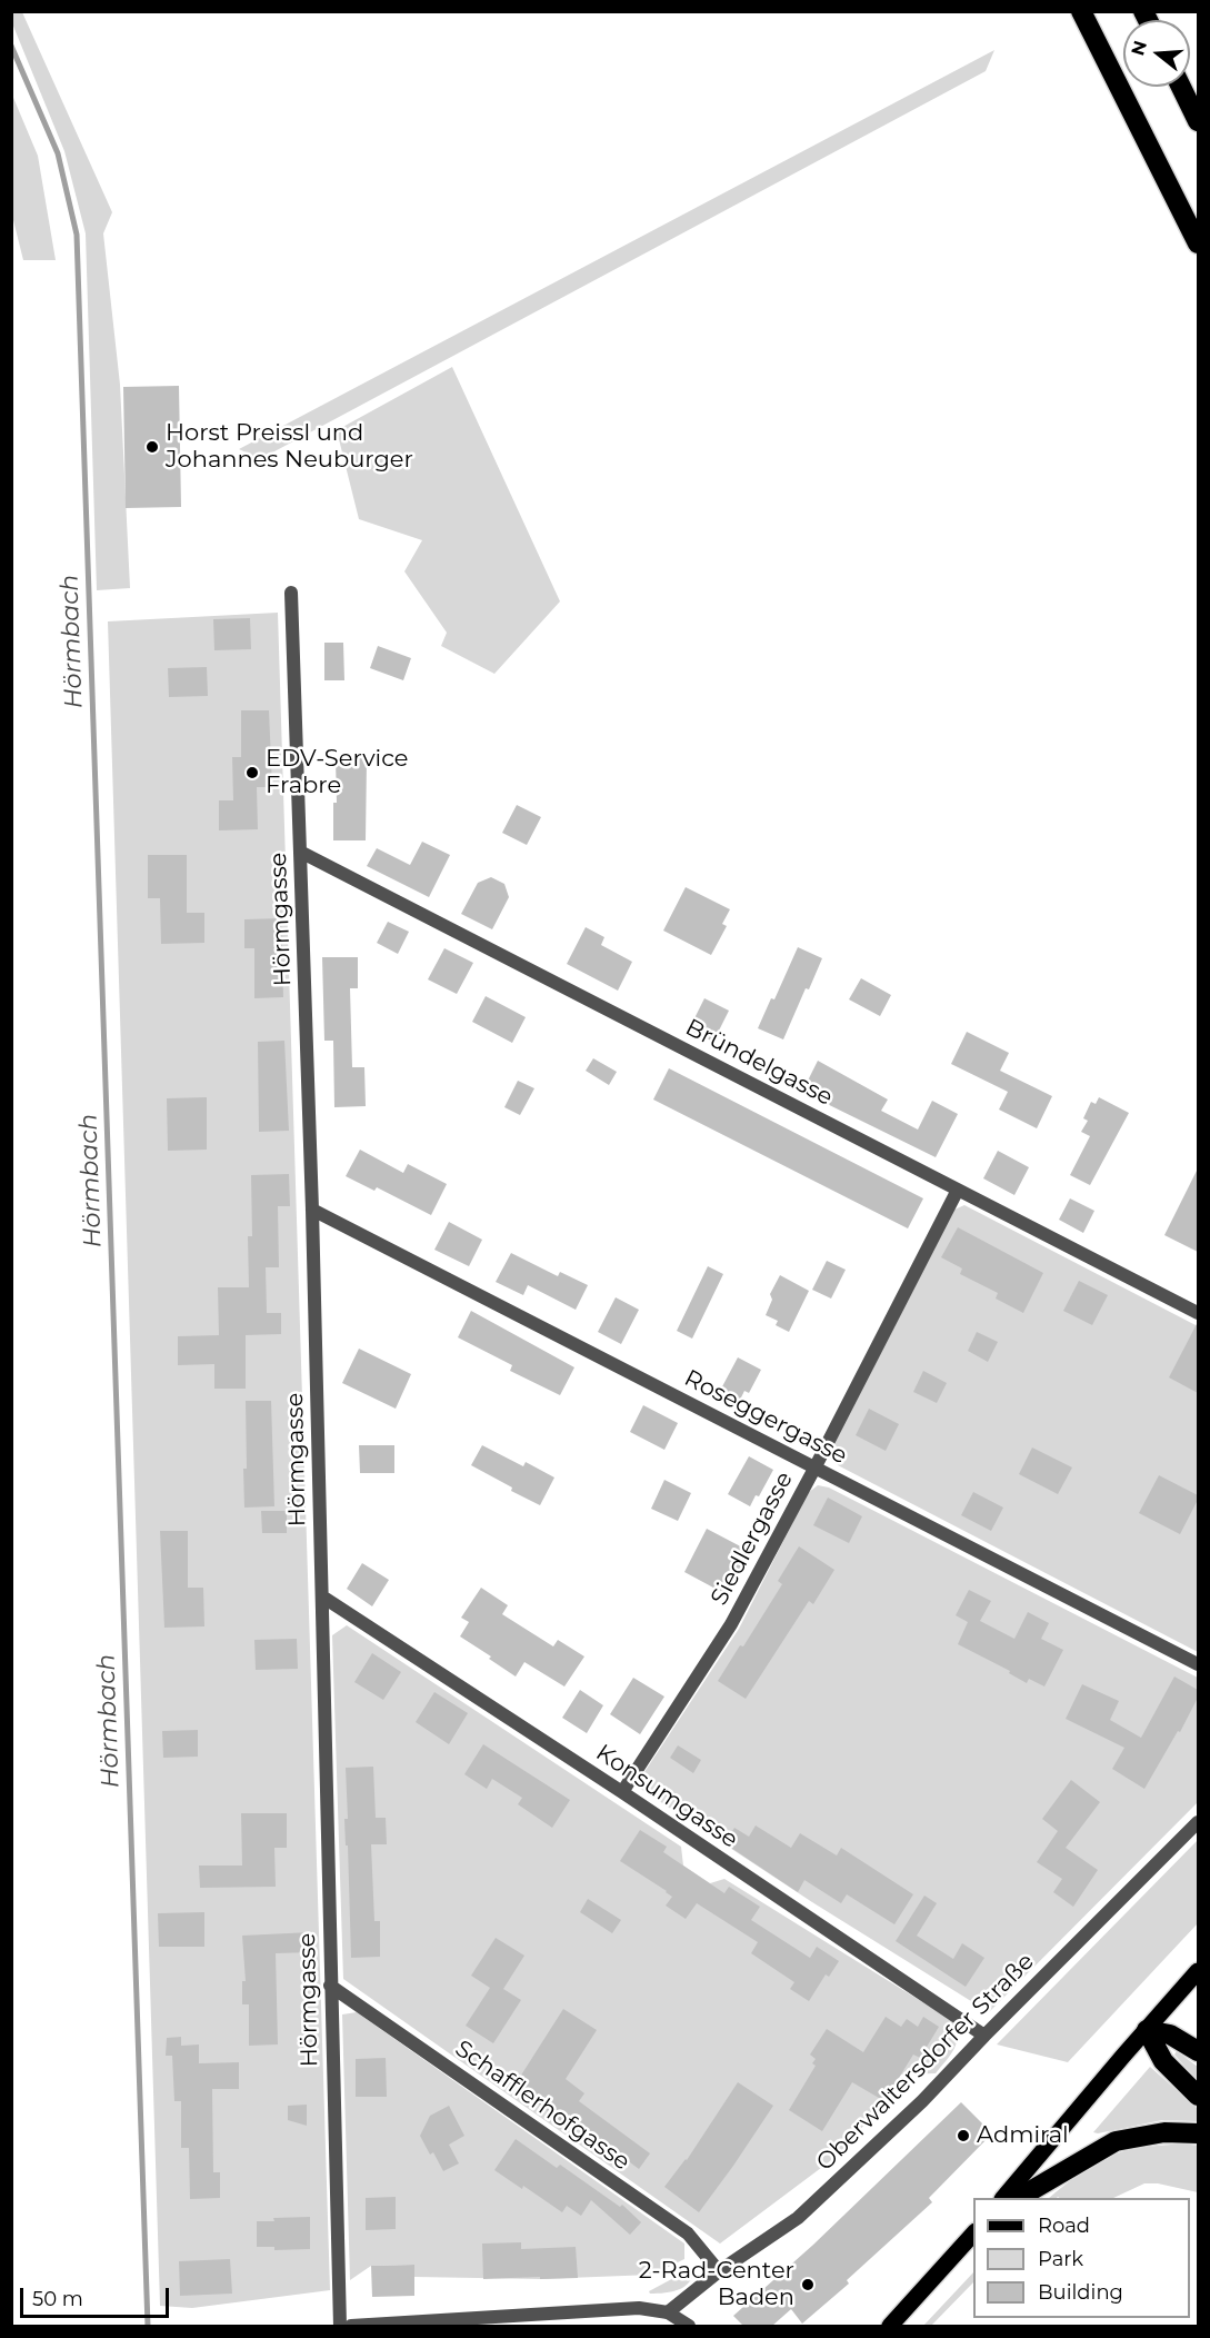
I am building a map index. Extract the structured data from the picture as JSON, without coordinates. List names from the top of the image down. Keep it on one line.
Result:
{"streets":{"street":["Hörmgasse","Bründelgasse","Roseggergasse","Siedlergasse","Konsumgasse","Oberwaltersdorfer Straße","Schafflerhofgasse"]},"crossings":[["Hörmgasse","Bründelgasse"],["Hörmgasse","Roseggergasse"],["Hörmgasse","Konsumgasse"],["Hörmgasse","Schafflerhofgasse"],["Bründelgasse","Siedlergasse"],["Roseggergasse","Siedlergasse"],["Siedlergasse","Konsumgasse"],["Konsumgasse","Oberwaltersdorfer Straße"],["Oberwaltersdorfer Straße","Schafflerhofgasse"]],"water":["Hörmbach"],"places":["Horst Preissl und Johannes Neuburger","EDV-Service Frabre","Admiral","2-Rad-Center Baden"],"legend":["Road","Park","Building"],"scale_bar":"50 m","north":"left"}
